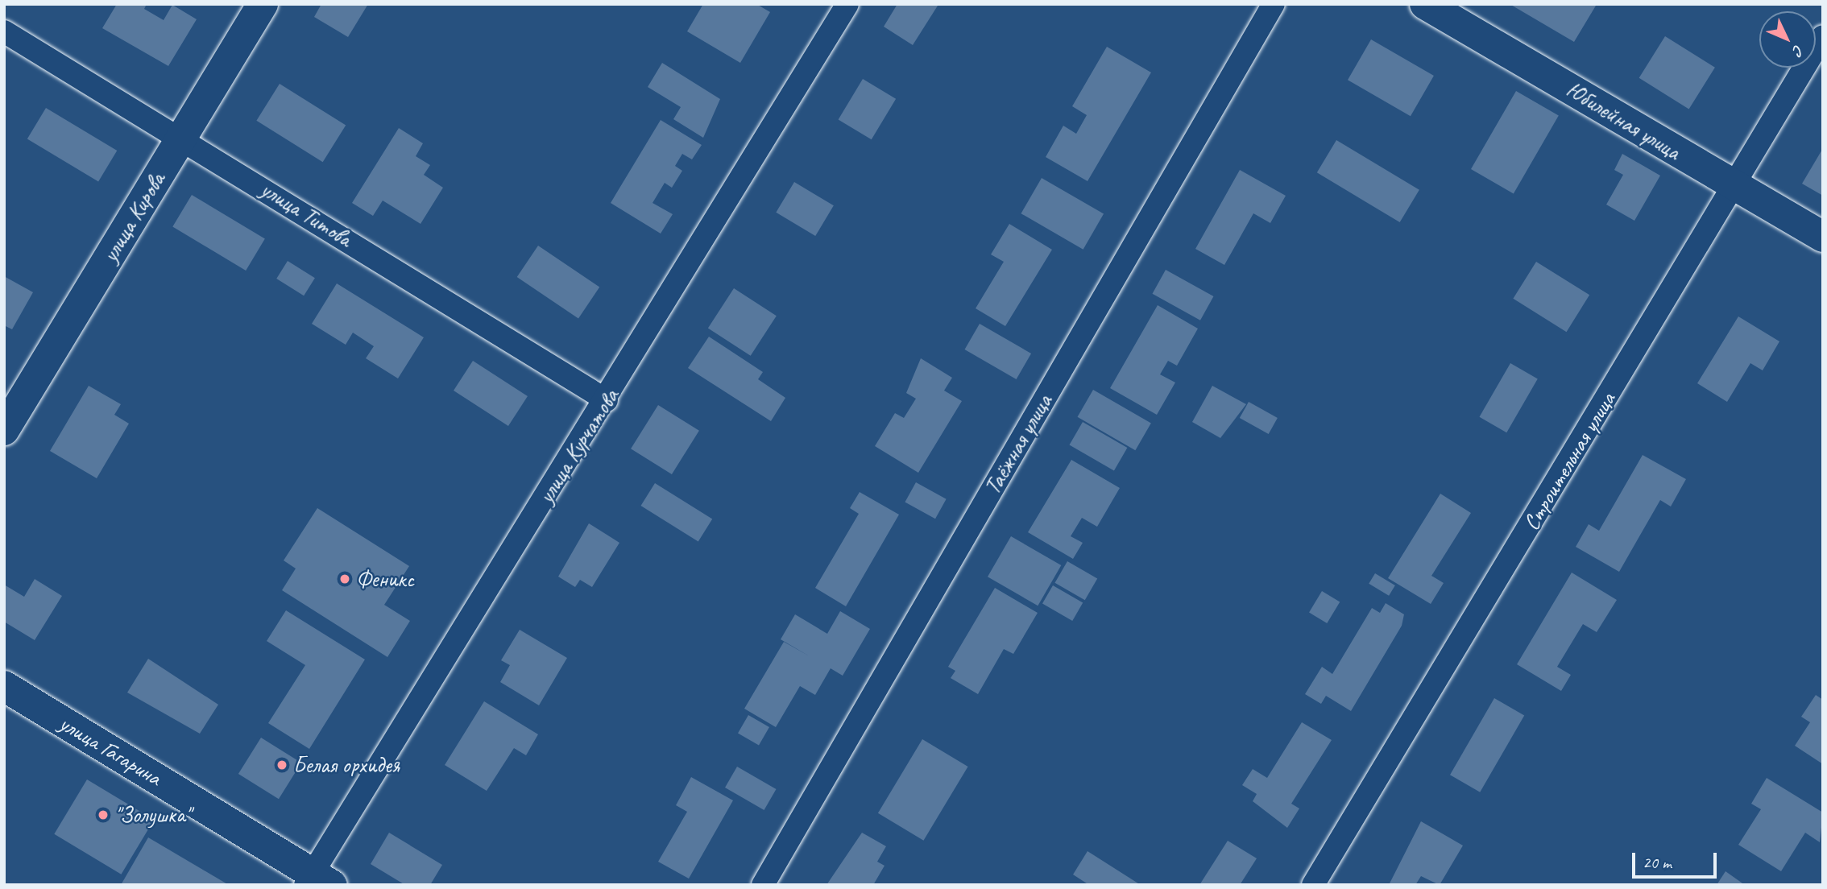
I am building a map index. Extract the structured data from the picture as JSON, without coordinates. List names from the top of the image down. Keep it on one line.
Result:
{"streets":{"street":["Юбилейная улица","улица Титова","улица Кирова","Таёжная улица","улица Курчатова","Строительная улица","улица Гагарина"]},"crossings":[["Юбилейная улица","Строительная улица"],["улица Титова","улица Кирова"],["улица Титова","улица Курчатова"],["улица Курчатова","улица Гагарина"]],"places":["Феникс","Белая орхидея","\"Золушка\""],"scale_bar":"20 m","north":"bottom right"}
